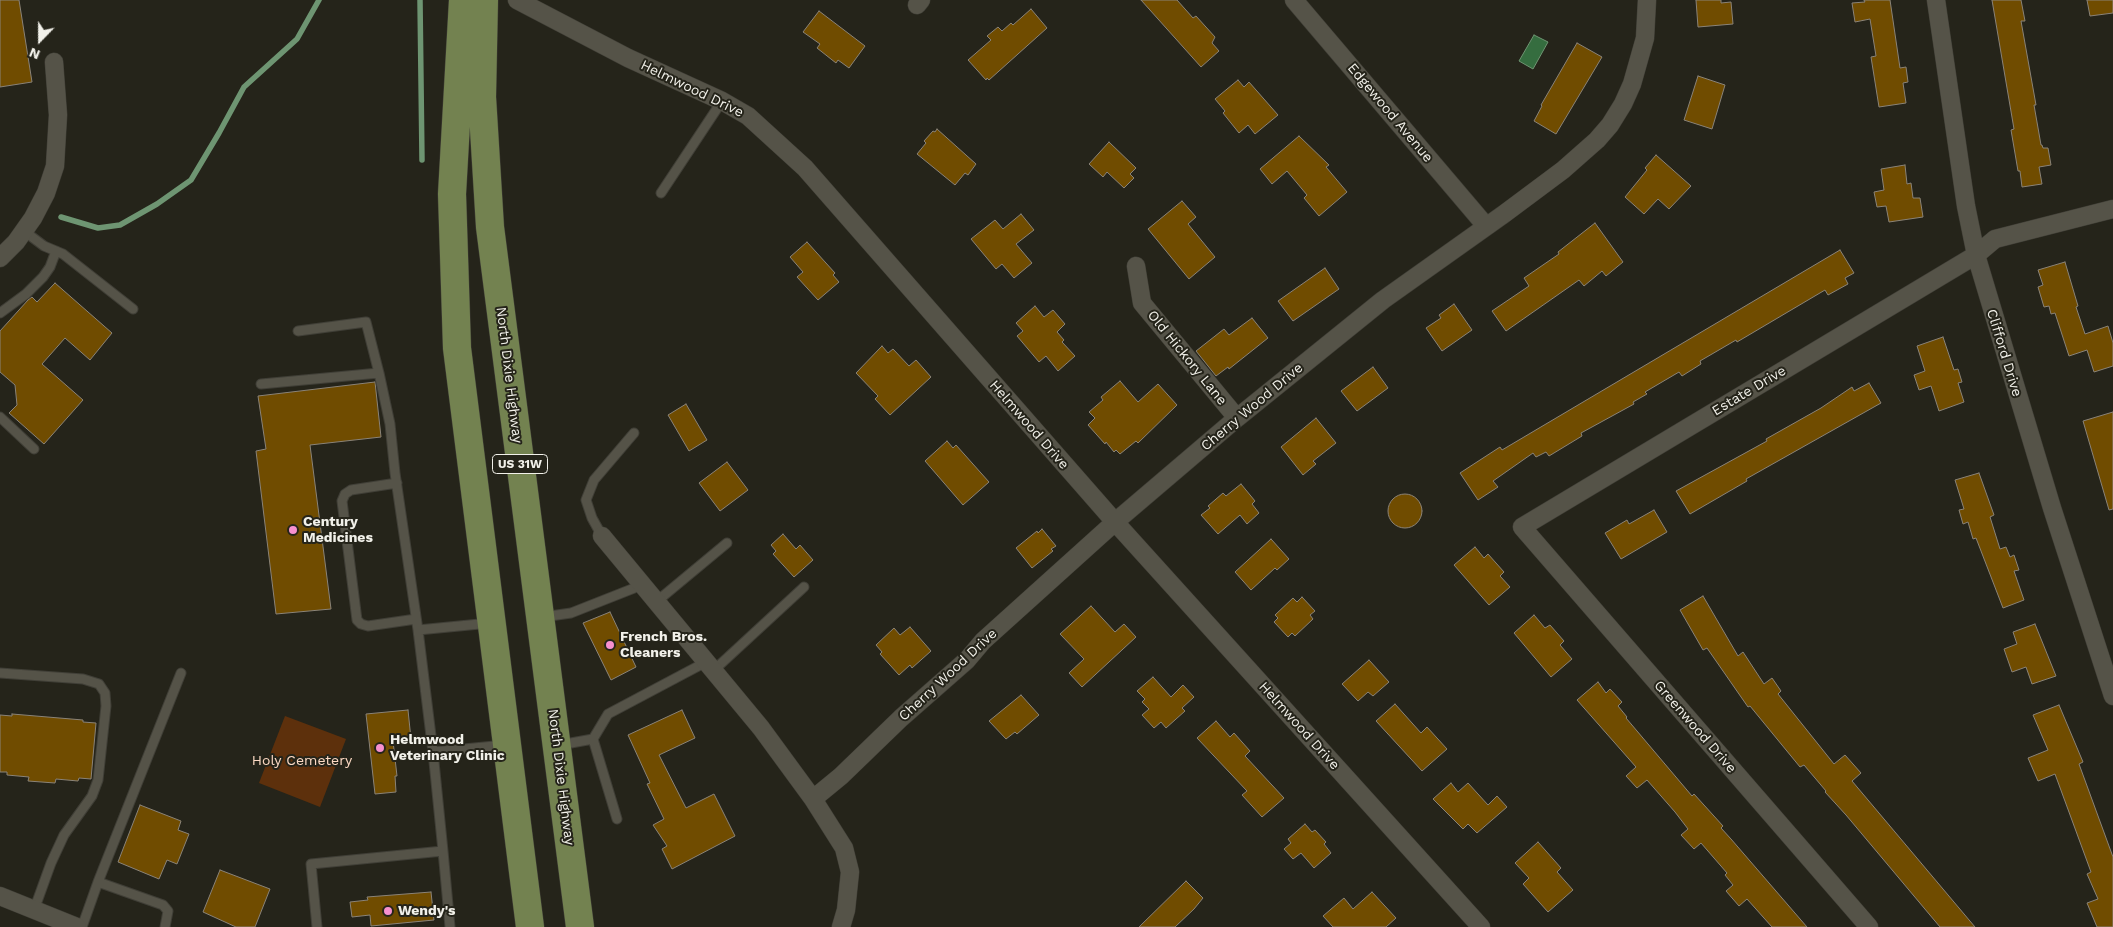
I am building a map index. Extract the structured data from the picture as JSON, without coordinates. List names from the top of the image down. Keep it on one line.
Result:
{"streets":{"main road":["North Dixie Highway","US 31W"],"street":["Helmwood Drive","Edgewood Avenue","Clifford Drive","Old Hickory Lane","Estate Drive","Cherry Wood Drive","Greenwood Drive"]},"crossings":[["Helmwood Drive","Cherry Wood Drive"],["Edgewood Avenue","Cherry Wood Drive"],["Clifford Drive","Estate Drive"],["Old Hickory Lane","Cherry Wood Drive"],["Estate Drive","Greenwood Drive"]],"parks":["Holy Cemetery"],"places":["Century Medicines","French Bros. Cleaners","Helmwood Veterinary Clinic","Wendy's"],"north":"bottom"}
